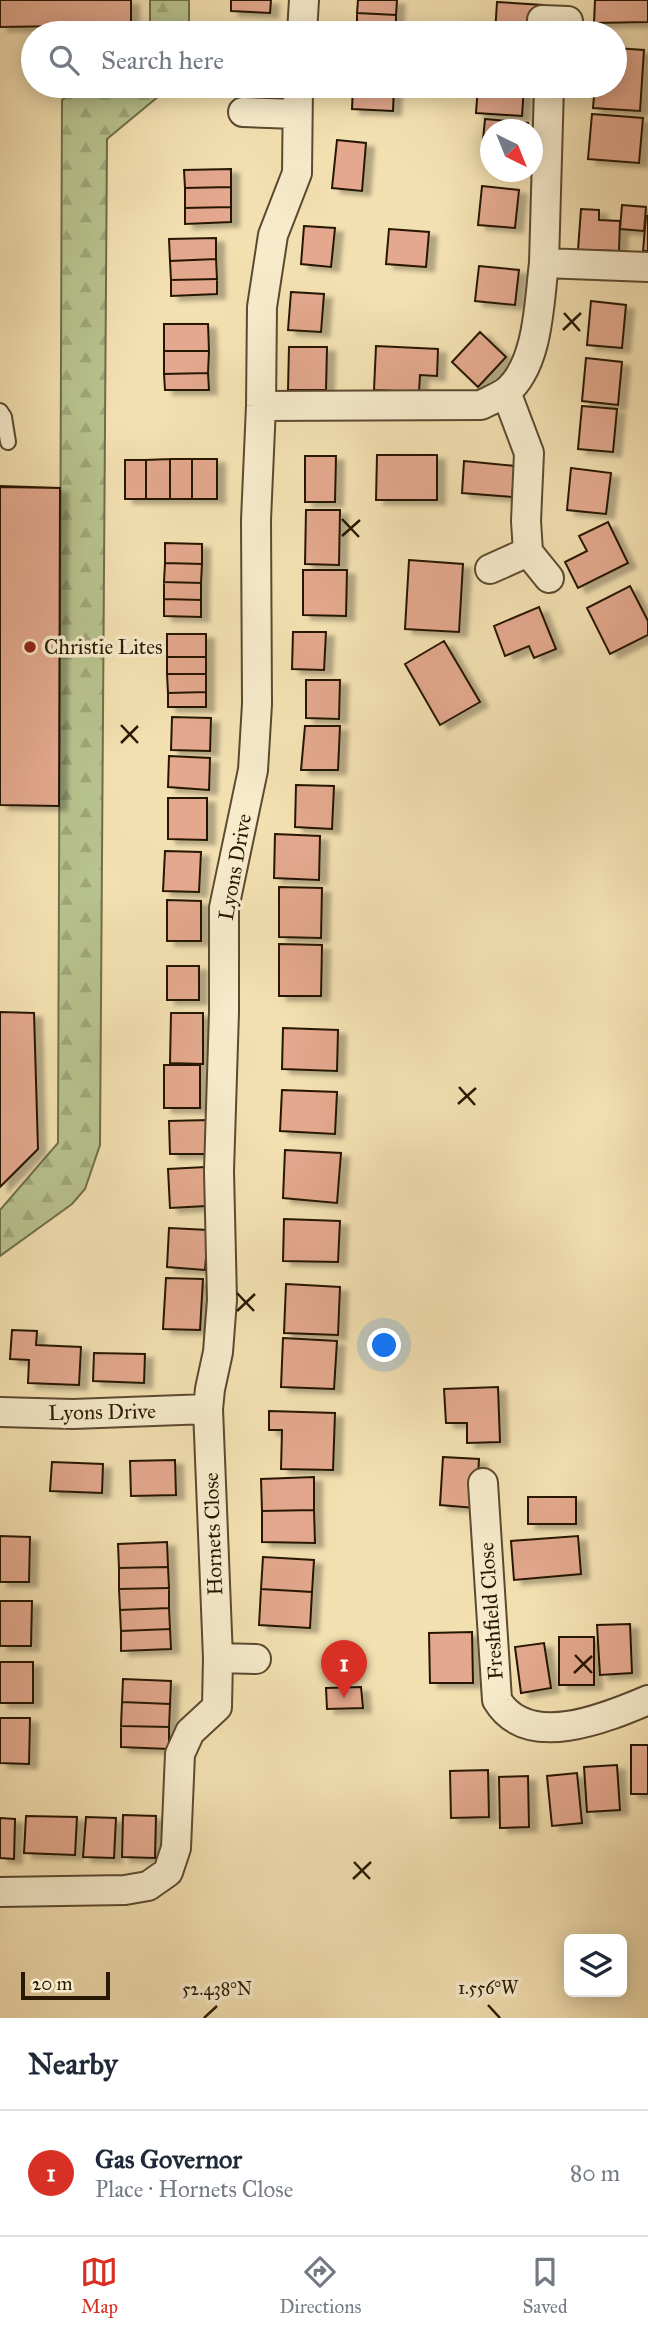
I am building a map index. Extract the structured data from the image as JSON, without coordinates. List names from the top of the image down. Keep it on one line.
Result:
{"streets":{"street":["Lyons Drive","Hornets Close","Freshfield Close"]},"crossings":[["Lyons Drive","Hornets Close"]],"places":["Christie Lites"],"scale_bar":"20 m","north":"bottom right","page":{"search":"Search here","pins":"1","scale":"20 m","heading":"Nearby","list":[{"mark":"1","name":"Gas Governor","note":"Place · Hornets Close","value":"80 m"}],"nav":["Map","Directions","Saved"]},"coordinates":["1.556°W","52.438°N"]}
